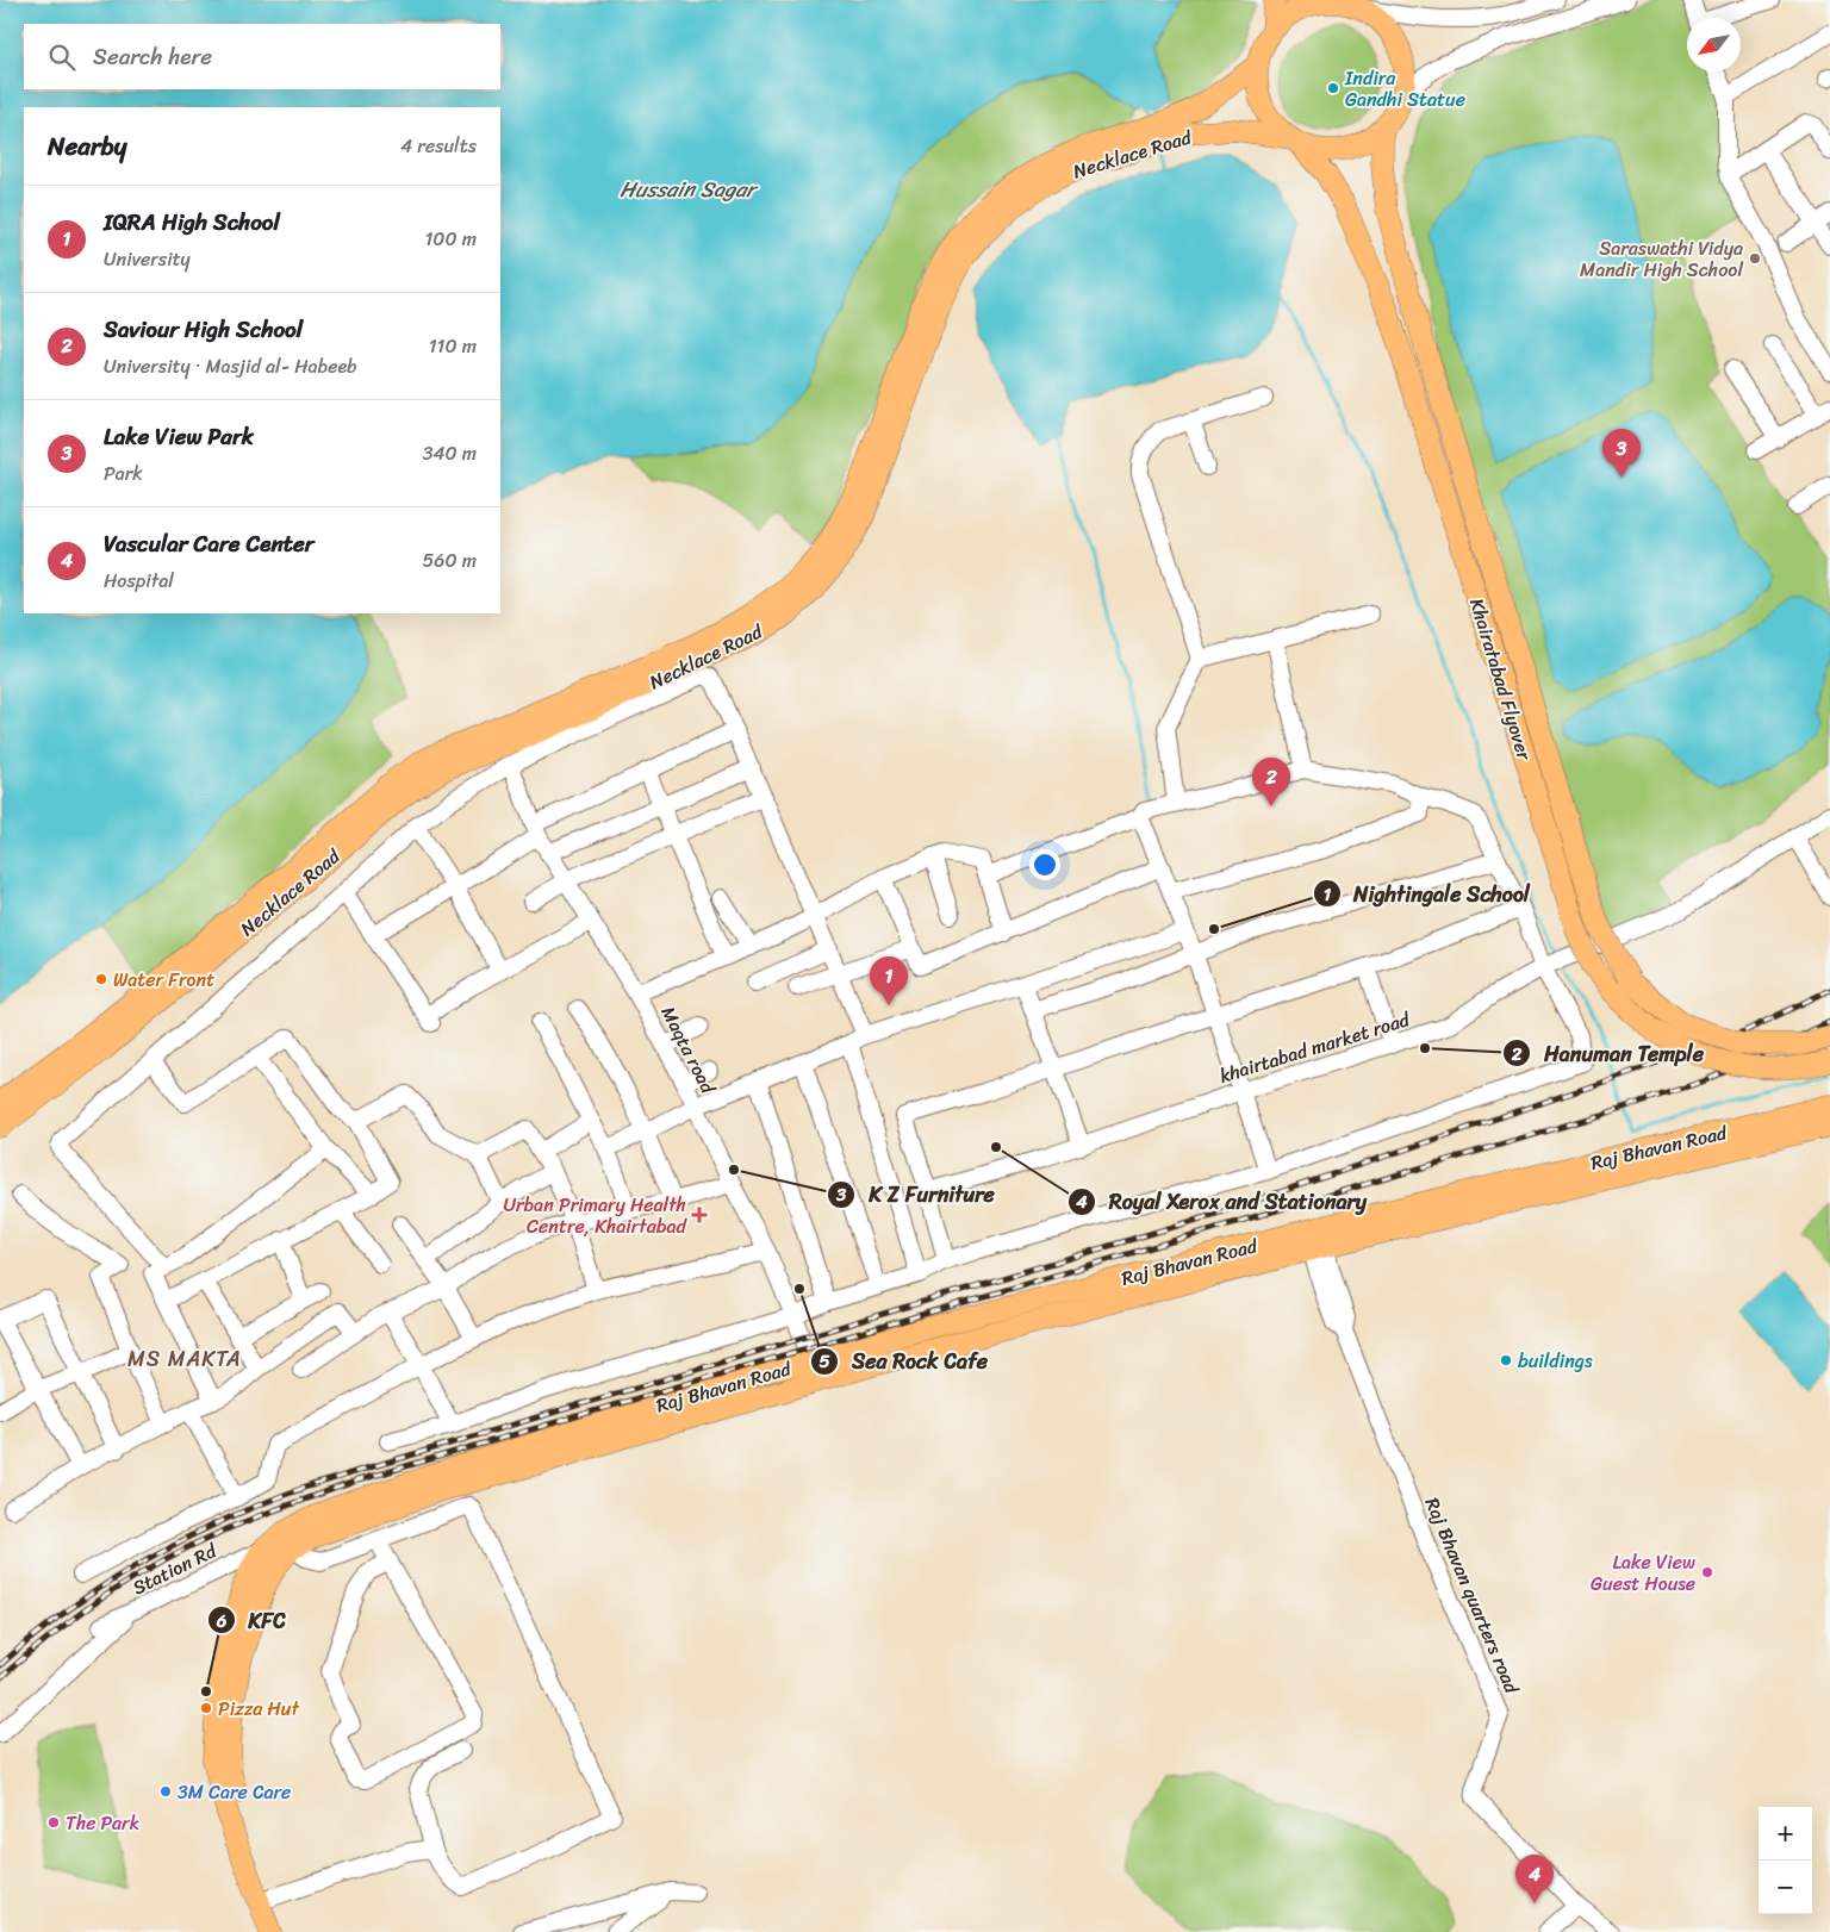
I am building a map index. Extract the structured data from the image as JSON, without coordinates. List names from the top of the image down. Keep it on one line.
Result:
{"streets":{"main road":["Necklace Road","Khairatabad Flyover","Raj Bhavan Road"],"street":["khairtabad market road","Maqta road","Station Rd","Raj Bhavan quarters road"]},"crossings":[["Necklace Road","Khairatabad Flyover"],["Maqta road","Raj Bhavan Road"],["Raj Bhavan Road","Station Rd"],["Raj Bhavan Road","Raj Bhavan quarters road"]],"districts":["MS MAKTA"],"water":["Hussain Sagar"],"places":{"other":["Indira Gandhi Statue","Saraswathi Vidya Mandir High School","Nightingale School","Water Front","Hanuman Temple","Royal Xerox and Stationary","K Z Furniture","Sea Rock Cafe","buildings","Lake View Guest House","KFC","Pizza Hut","3M Care Care","The Park"],"health":["Urban Primary Health Centre, Khairtabad"]},"north":"bottom left","page":{"search":"Search here","heading":["Nearby","4 results"],"list":[{"mark":"1","name":"IQRA High School","note":"University","value":"100 m"},{"mark":"2","name":"Saviour High School","note":"University · Masjid al- Habeeb","value":"110 m"},{"mark":"3","name":"Lake View Park","note":"Park","value":"340 m"},{"mark":"4","name":"Vascular Care Center","note":"Hospital","value":"560 m"}],"pins":["3","2","1","4"],"map_buttons":["+","−"]}}
